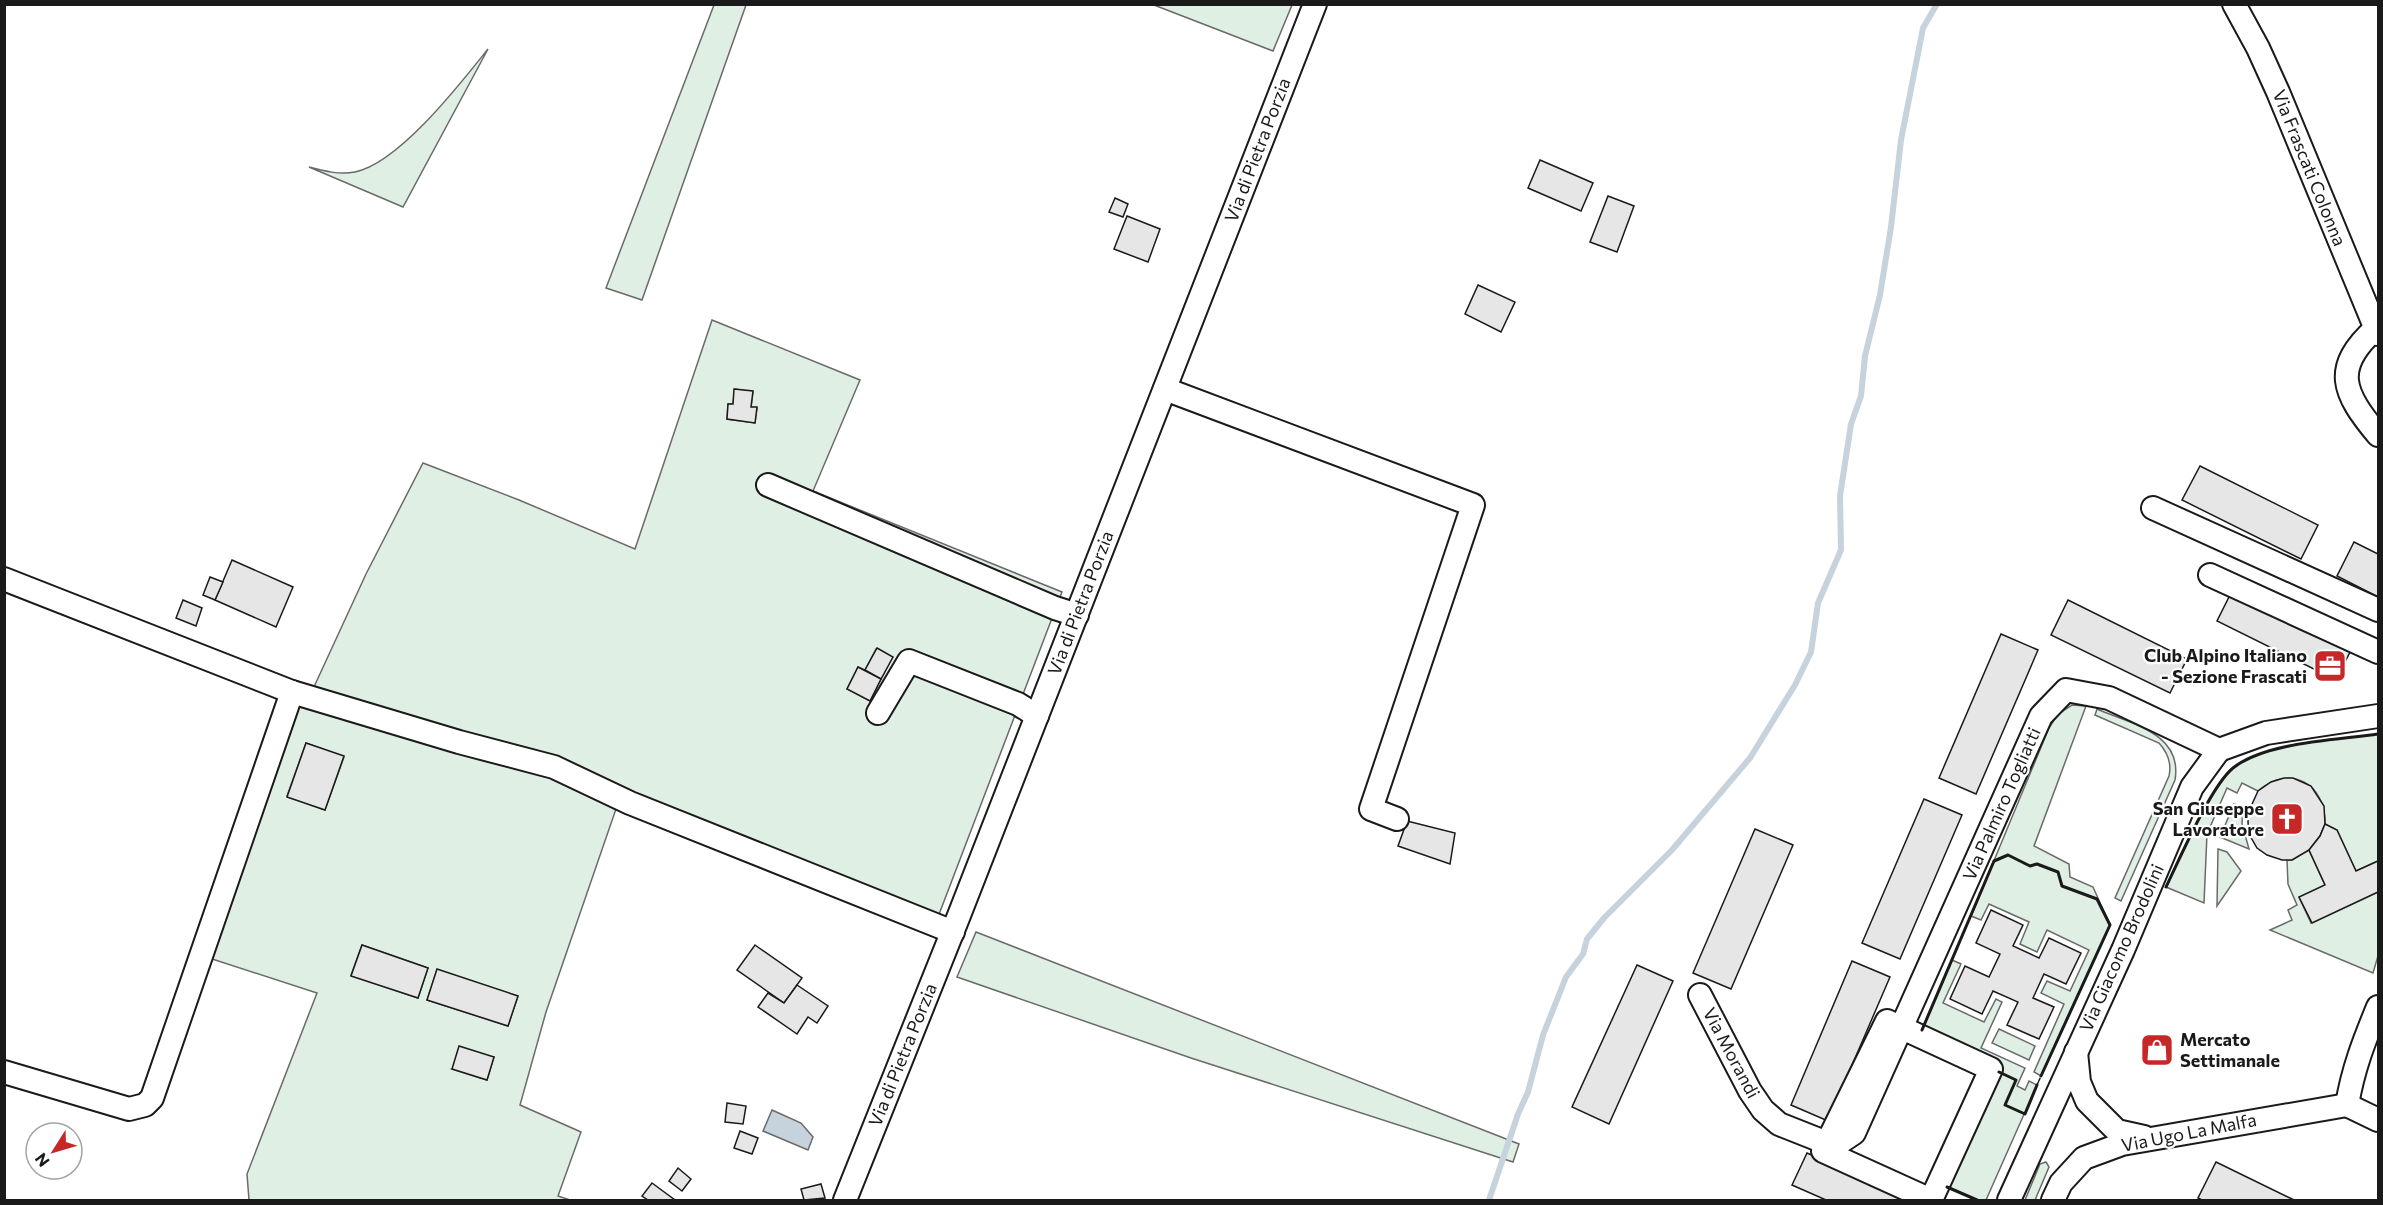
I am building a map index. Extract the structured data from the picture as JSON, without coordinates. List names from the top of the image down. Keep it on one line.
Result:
{"streets":{"street":["Via di Pietra Porzia","Via Frascati Colonna","Via Palmiro Togliatti","Via Giacomo Brodolini","Via Morandi","Via Ugo La Malfa"]},"crossings":[["Via Palmiro Togliatti","Via Giacomo Brodolini"],["Via Giacomo Brodolini","Via Ugo La Malfa"]],"places":{"office":["Club Alpino Italiano - Sezione Frascati"],"church":["San Giuseppe Lavoratore"],"shop":["Mercato Settimanale"]},"north":"bottom left"}
